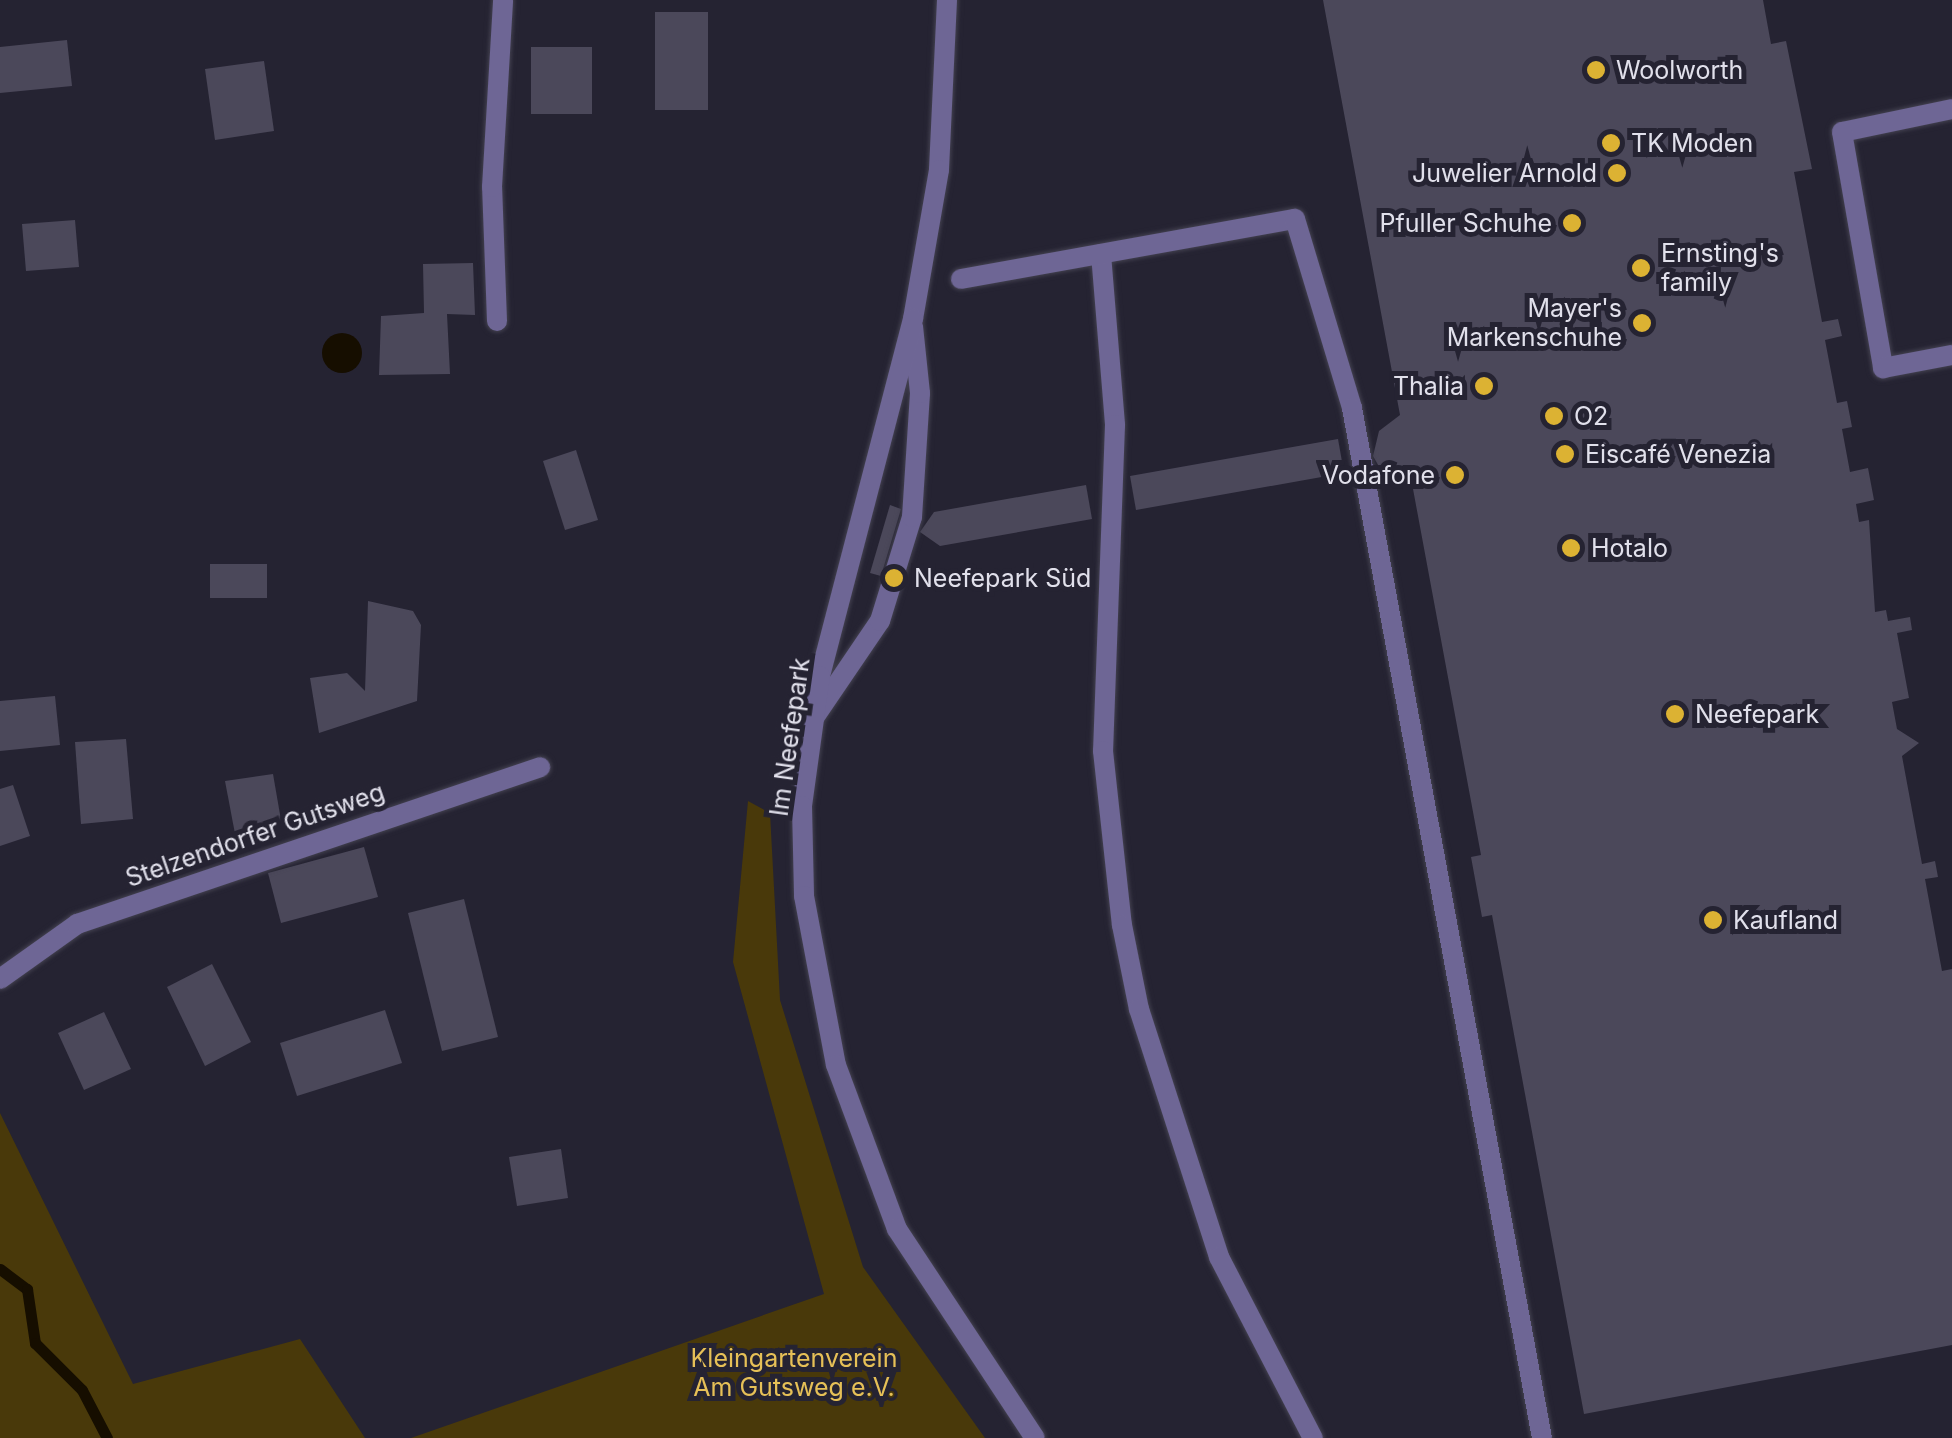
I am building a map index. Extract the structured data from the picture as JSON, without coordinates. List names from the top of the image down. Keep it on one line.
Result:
{"streets":{"street":["Im Neefepark","Stelzendorfer Gutsweg"]},"parks":["Kleingartenverein Am Gutsweg e.V."],"places":["Woolworth","TK Moden","Juwelier Arnold","Pfuller Schuhe","Ernsting's family","Mayer's Markenschuhe","Thalia","O2","Eiscafé Venezia","Vodafone","Hotalo","Neefepark Süd","Neefepark","Kaufland"]}
